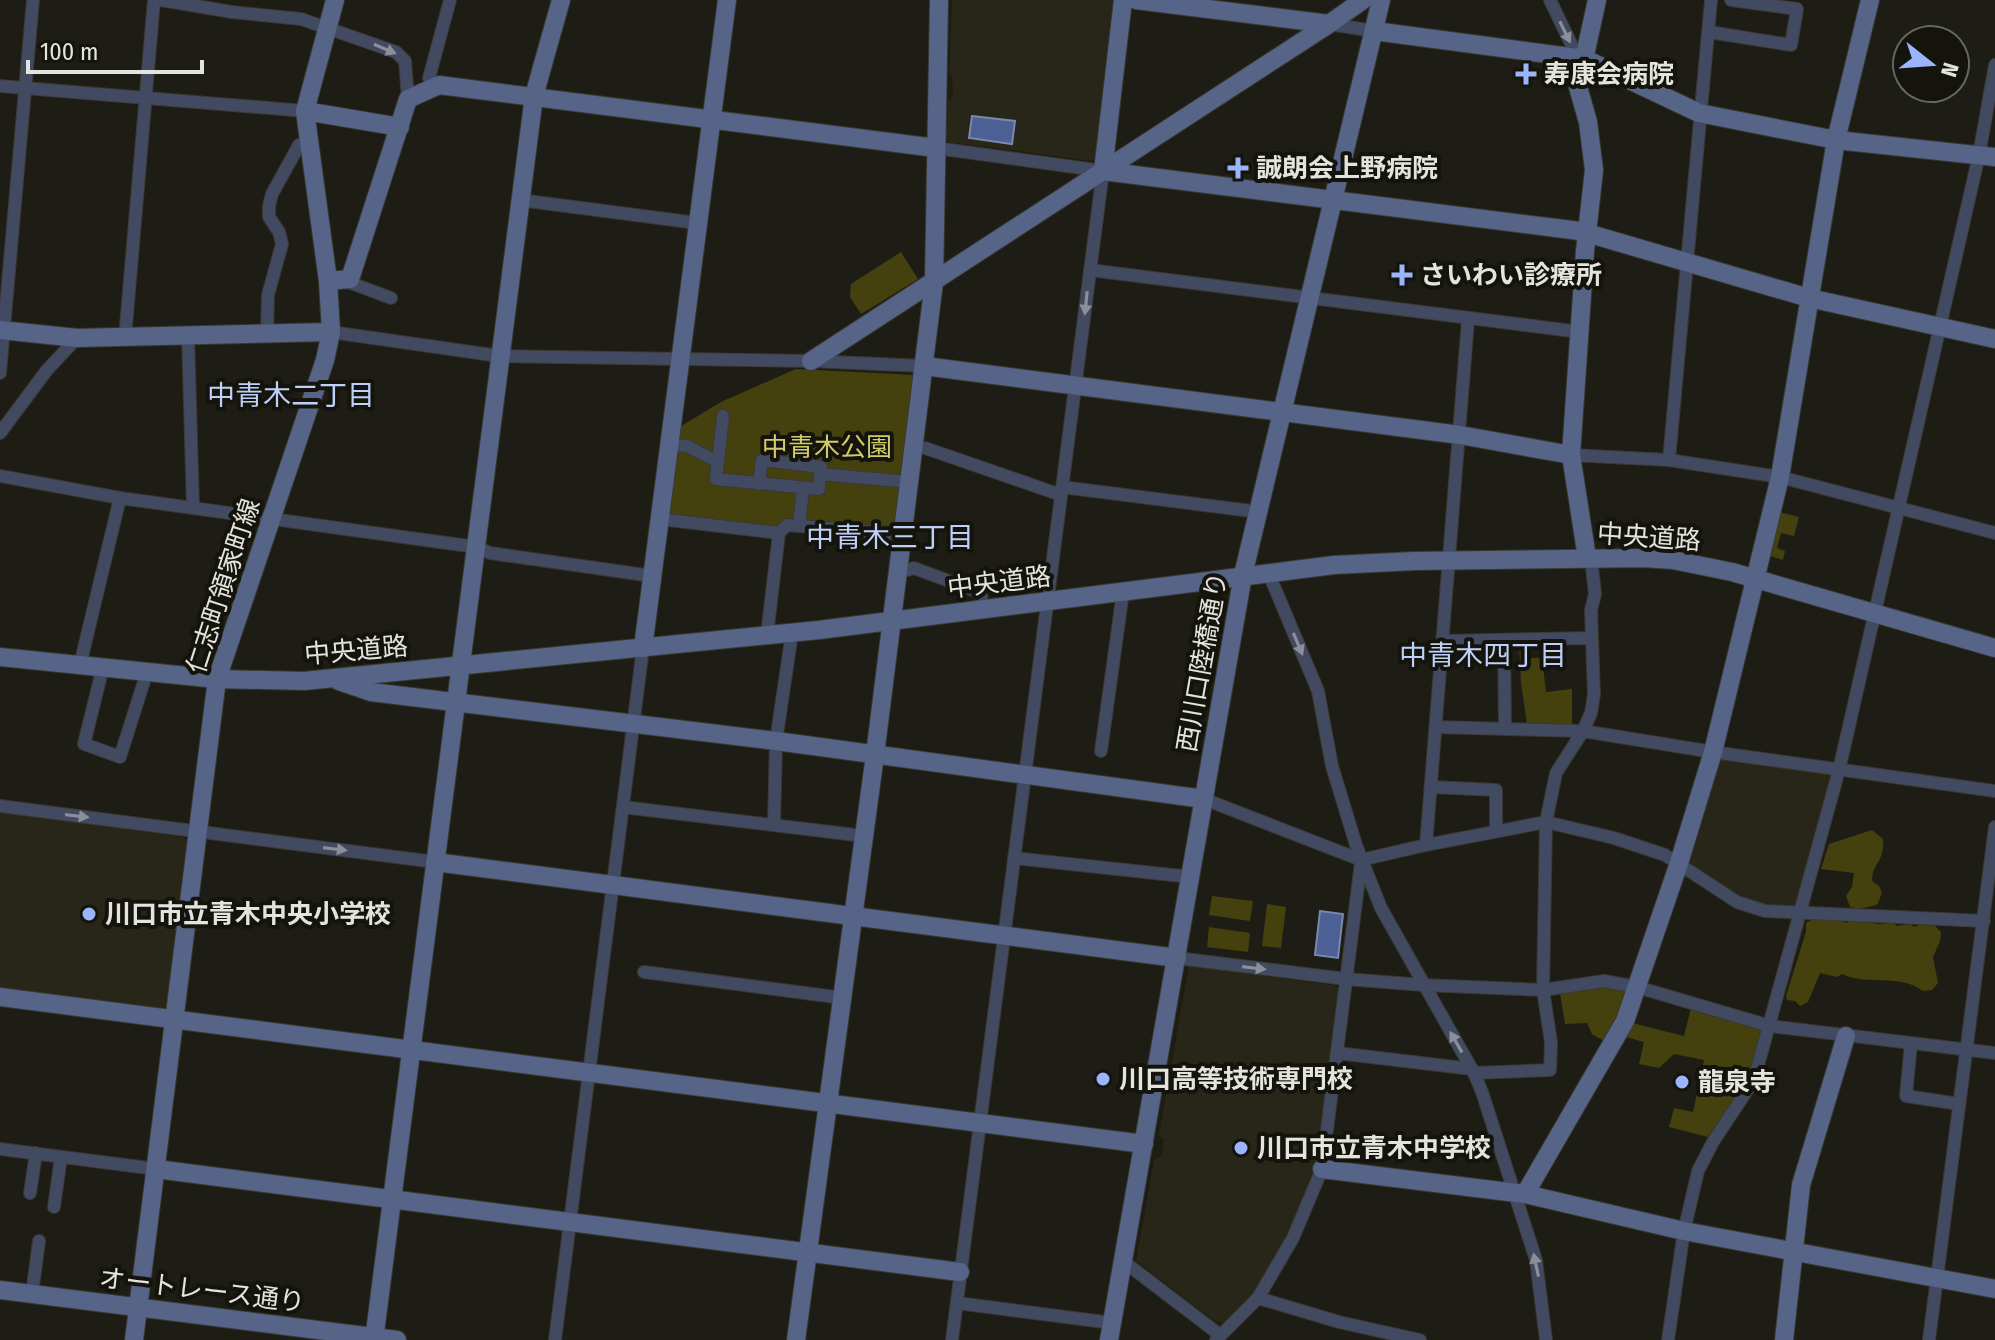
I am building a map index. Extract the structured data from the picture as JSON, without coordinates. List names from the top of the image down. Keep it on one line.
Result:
{"streets":{"street":["中央道路","仁志町領家町線","西川口陸橋通り","オートレース通り"]},"crossings":[["中央道路","仁志町領家町線"],["中央道路","西川口陸橋通り"],["仁志町領家町線","オートレース通り"]],"districts":["中青木二丁目","中青木三丁目","中青木四丁目"],"parks":["中青木公園"],"places":{"health":["寿康会病院","誠朗会上野病院","さいわい診療所"],"other":["川口市立青木中央小学校","川口高等技術専門校","龍泉寺","川口市立青木中学校"]},"scale_bar":"100 m","north":"right"}
